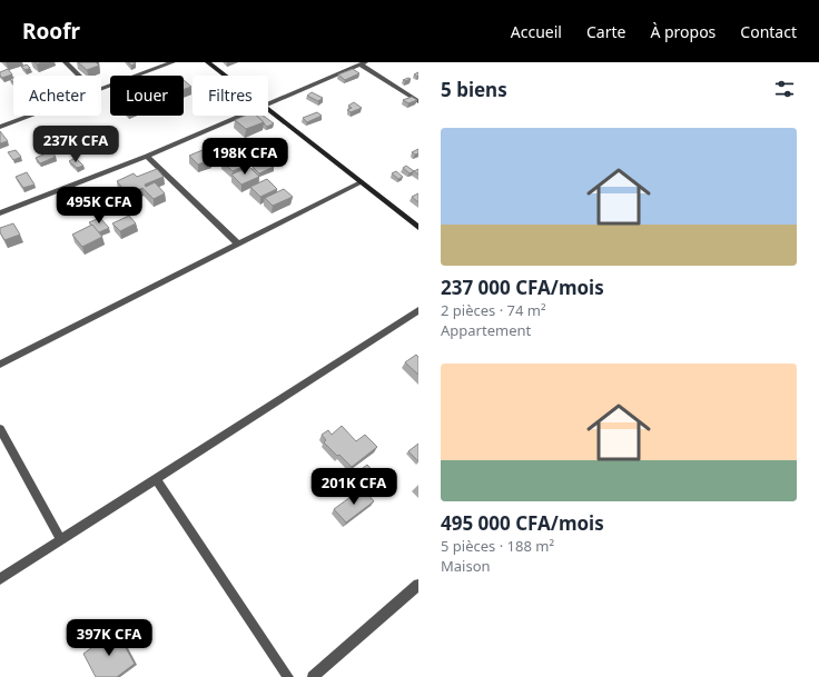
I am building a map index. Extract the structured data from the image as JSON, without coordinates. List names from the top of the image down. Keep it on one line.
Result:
{"page":{"header":"Roofr","nav":["Accueil","Carte","À propos","Contact"],"heading":"5 biens","chip":["Acheter","Louer","Filtres"],"list":[{"name":"237 000 CFA/mois","note":"2 pièces · 74 m² · Appartement"},{"name":"495 000 CFA/mois","note":"5 pièces · 188 m² · Maison"}],"price":["237K CFA","198K CFA","495K CFA","201K CFA","397K CFA"]}}
